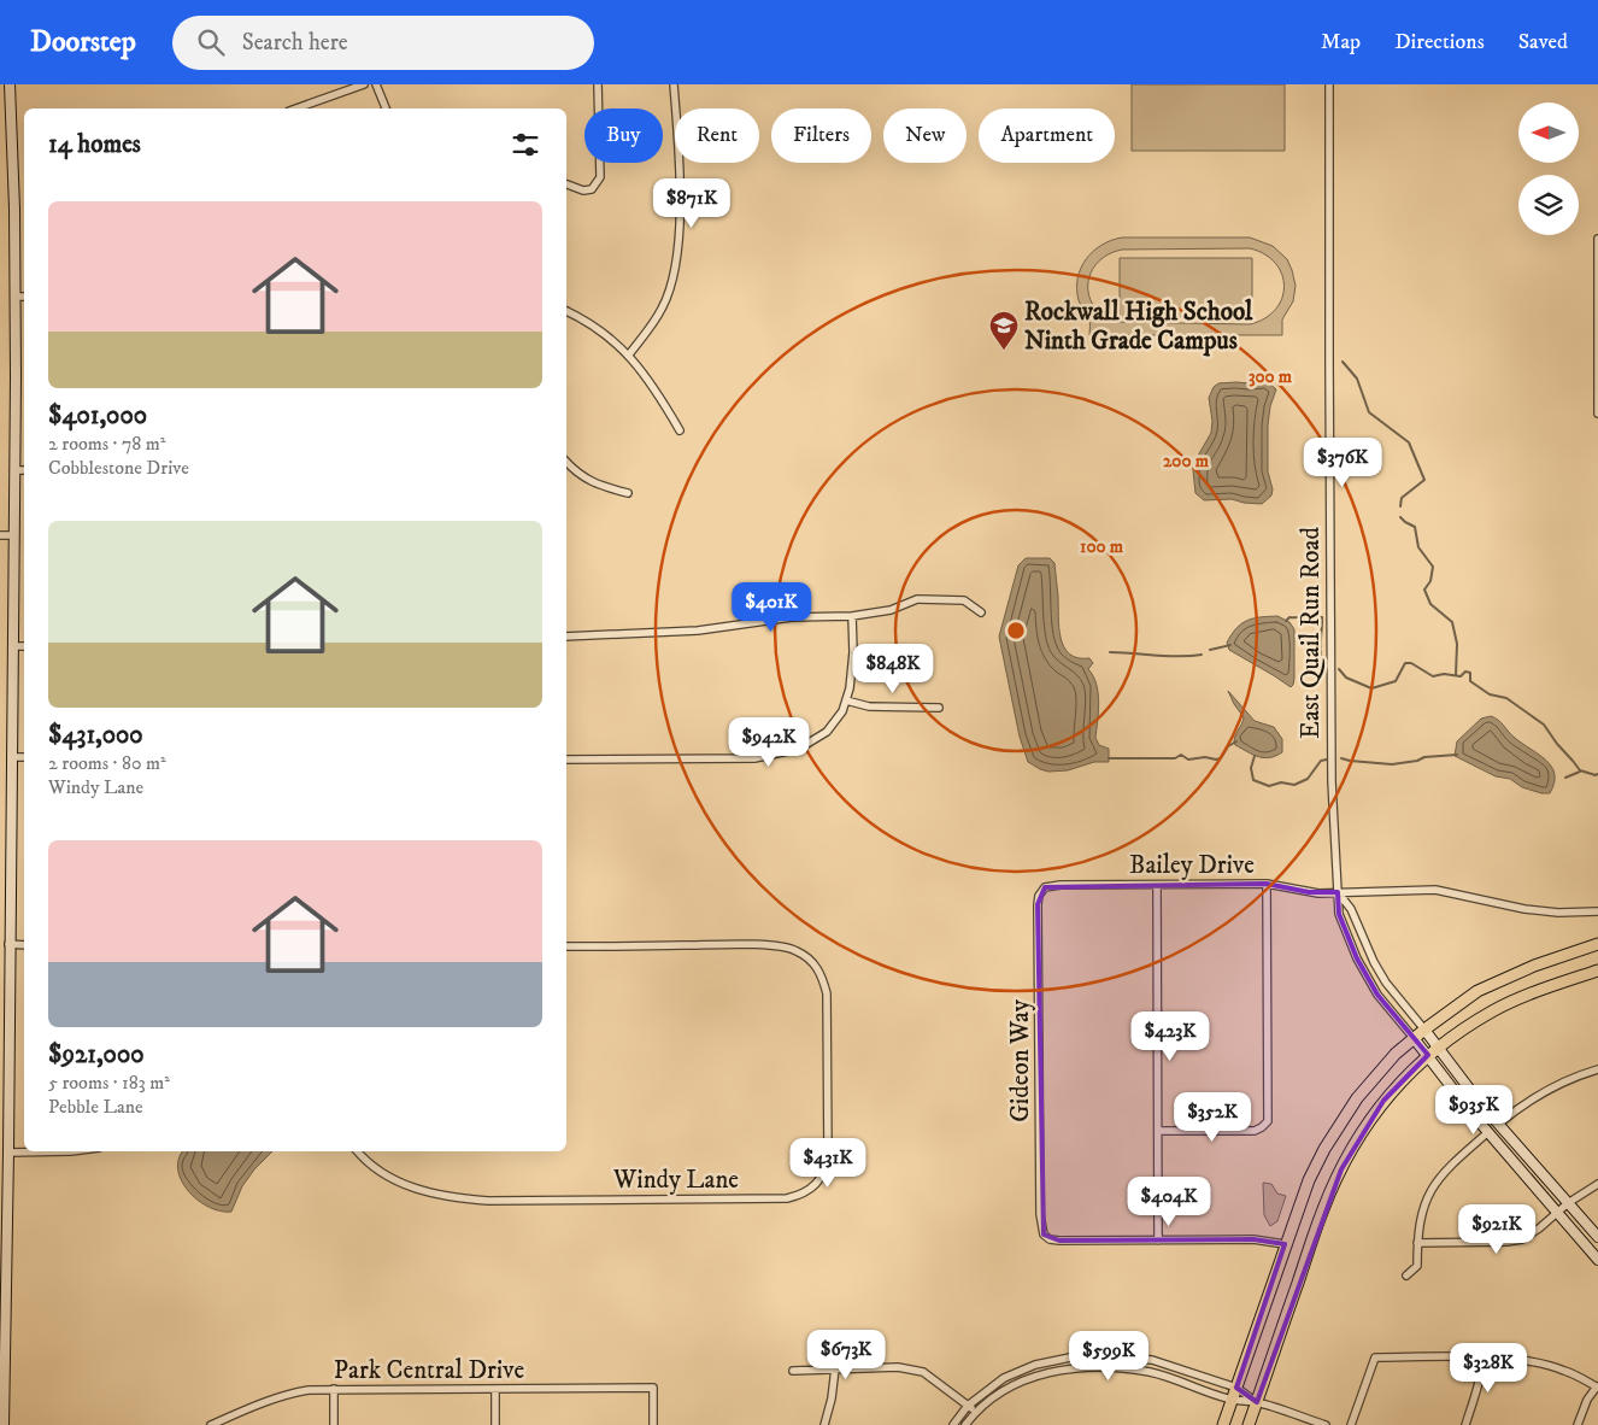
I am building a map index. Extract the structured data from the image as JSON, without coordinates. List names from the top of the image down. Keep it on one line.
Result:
{"streets":{"main road":["East Quail Run Road"],"street":["Bailey Drive","Gideon Way","Windy Lane","Park Central Drive"]},"crossings":[["East Quail Run Road","Bailey Drive"],["Bailey Drive","Gideon Way"]],"places":{"school or university":["Rockwall High School Ninth Grade Campus"]},"north":"left","page":{"header":"Doorstep","search":"Search here","nav":["Map","Directions","Saved"],"chip":["Buy","Rent","Filters","New","Apartment"],"heading":"14 homes","price":["$871K","$376K","$401K","$848K","$942K","$423K","$935K","$352K","$431K","$404K","$921K","$673K","$599K","$328K"],"list":[{"name":"$401,000","note":"2 rooms · 78 m² · Cobblestone Drive"},{"name":"$431,000","note":"2 rooms · 80 m² · Windy Lane"},{"name":"$921,000","note":"5 rooms · 183 m² · Pebble Lane"}]},"rings":["300 m","200 m","100 m"]}
